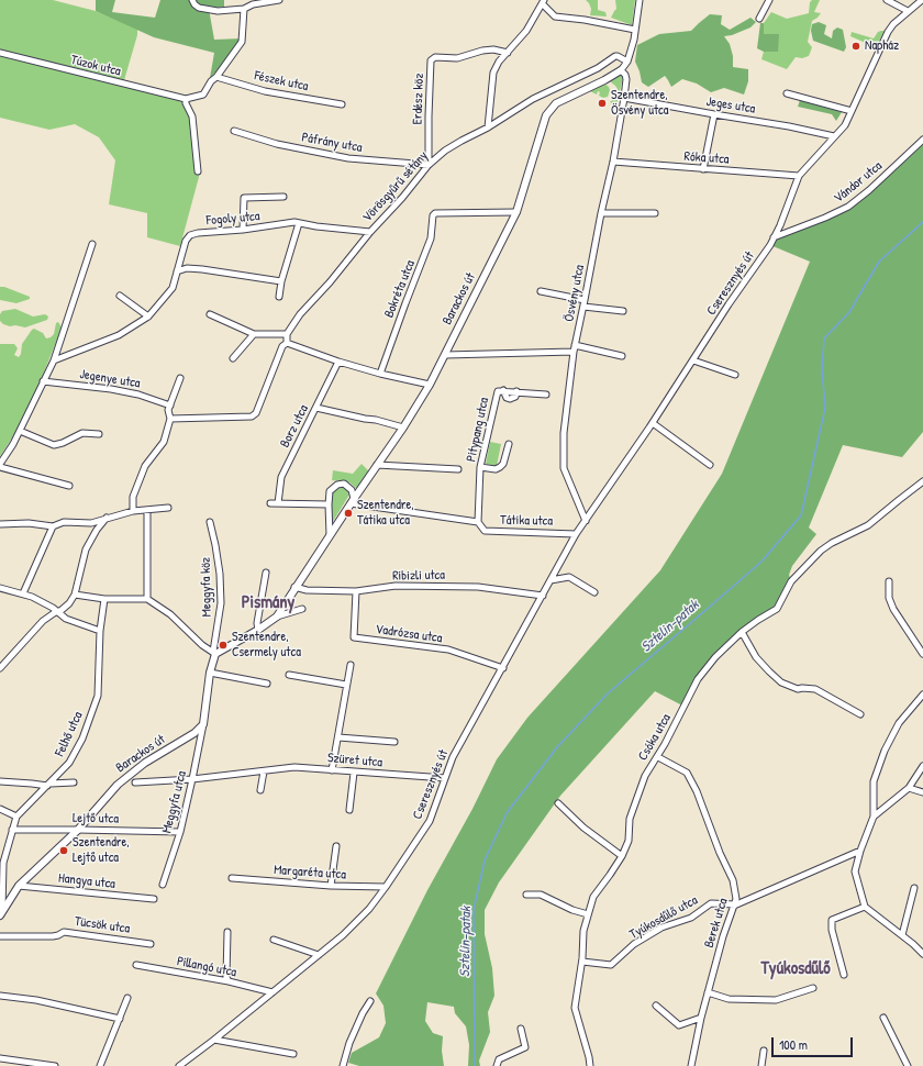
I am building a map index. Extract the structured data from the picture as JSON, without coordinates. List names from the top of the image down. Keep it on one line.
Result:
{"streets":{"street":["Túzok utca","Fészek utca","Erdész köz","Jeges utca","Páfrány utca","Róka utca","Vándor utca","Vörösgyűrű sétány","Fogoly utca","Cseresznyés út","Bokréta utca","Ösvény utca","Barackos út","Jegenye utca","Borz utca","Pitypang utca","Tátika utca","Ribizli utca","Meggyfa köz","Vadrózsa utca","Felhő utca","Csóka utca","Szüret utca","Meggyfa utca","Lejtő utca","Margaréta utca","Hangya utca","Tyúkosdűlő utca","Berek utca","Tücsök utca","Pillangó utca"]},"crossings":[["Erdész köz","Páfrány utca"],["Erdész köz","Vörösgyűrű sétány"],["Jeges utca","Cseresznyés út"],["Jeges utca","Ösvény utca"],["Páfrány utca","Vörösgyűrű sétány"],["Róka utca","Cseresznyés út"],["Róka utca","Ösvény utca"],["Vándor utca","Cseresznyés út"],["Vörösgyűrű sétány","Fogoly utca"],["Vörösgyűrű sétány","Barackos út"],["Cseresznyés út","Ösvény utca"],["Cseresznyés út","Tátika utca"],["Cseresznyés út","Ribizli utca"],["Cseresznyés út","Vadrózsa utca"],["Cseresznyés út","Szüret utca"],["Cseresznyés út","Margaréta utca"],["Cseresznyés út","Pillangó utca"],["Bokréta utca","Barackos út"],["Ösvény utca","Barackos út"],["Barackos út","Tátika utca"],["Barackos út","Ribizli utca"],["Barackos út","Meggyfa köz"],["Barackos út","Felhő utca"],["Barackos út","Meggyfa utca"],["Barackos út","Lejtő utca"],["Barackos út","Hangya utca"],["Pitypang utca","Tátika utca"],["Ribizli utca","Vadrózsa utca"],["Felhő utca","Lejtő utca"],["Csóka utca","Tyúkosdűlő utca"],["Csóka utca","Berek utca"],["Szüret utca","Meggyfa utca"],["Meggyfa utca","Lejtő utca"],["Tyúkosdűlő utca","Berek utca"]],"districts":["Pismány","Tyúkosdűlő"],"water":["Sztelin-patak"],"places":["Napház","Szentendre, Ösvény utca","Szentendre, Tátika utca","Szentendre, Csermely utca","Szentendre, Lejtő utca"],"scale_bar":"100 m"}
